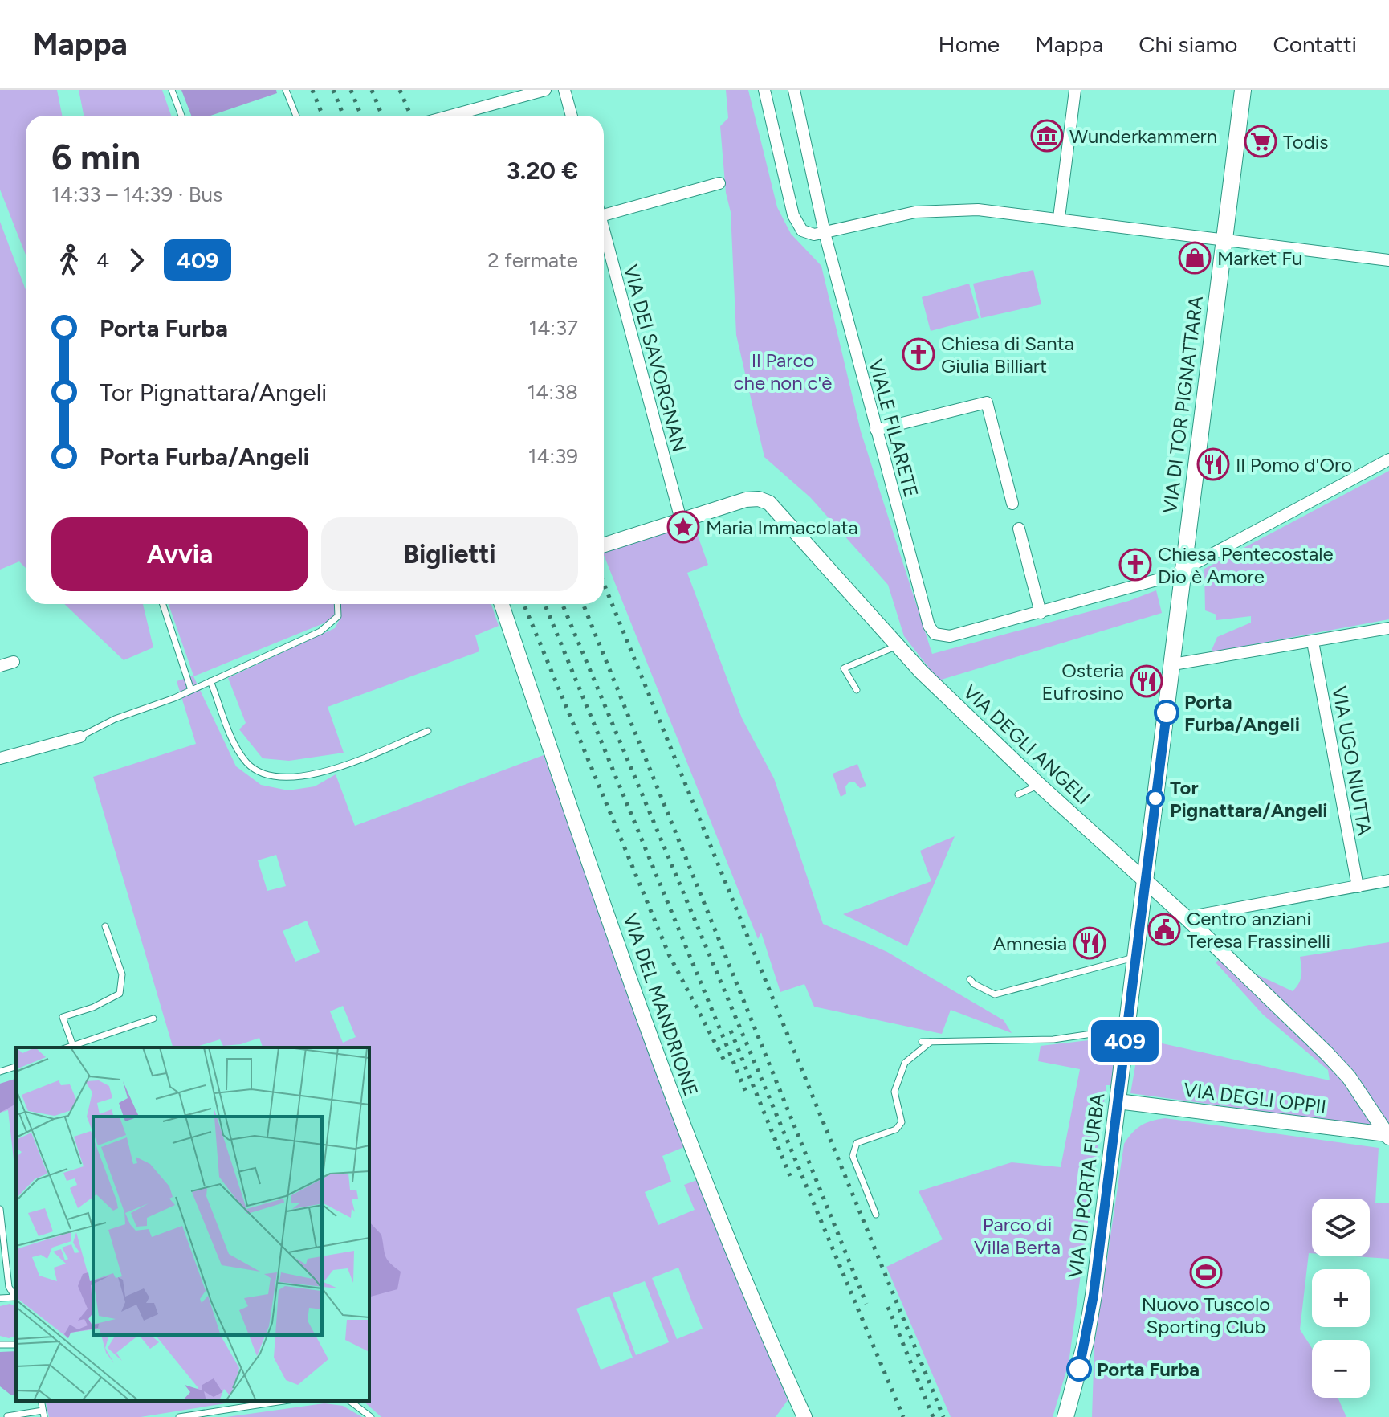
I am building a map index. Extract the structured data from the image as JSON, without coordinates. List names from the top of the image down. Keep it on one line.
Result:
{"streets":{"main road":["VIA DI TOR PIGNATTARA","VIA DI PORTA FURBA"],"street":["VIA DEI SAVORGNAN","VIALE FILARETE","VIA DEGLI ANGELI","VIA UGO NIUTTA","VIA DEL MANDRIONE","VIA DEGLI OPPII"]},"crossings":[["VIA DEI SAVORGNAN","VIA DEGLI ANGELI"],["VIA DI TOR PIGNATTARA","VIA DEGLI ANGELI"],["VIA DI TOR PIGNATTARA","VIA DI PORTA FURBA"],["VIA DEGLI ANGELI","VIA DEGLI OPPII"],["VIA DEGLI ANGELI","VIA DI PORTA FURBA"],["VIA DEGLI OPPII","VIA DI PORTA FURBA"]],"parks":["Il Parco che non c'è","Parco di Villa Berta"],"places":{"museum":["Wunderkammern"],"supermarket":["Todis"],"shop":["Market Fu"],"church":["Chiesa di Santa Giulia Billiart","Chiesa Pentecostale Dio è Amore"],"restaurant":["Il Pomo d'Oro","Osteria Eufrosino","Amnesia"],"place":["Maria Immacolata"],"other":["Porta Furba/Angeli","Tor Pignattara/Angeli","Porta Furba"],"public building":["Centro anziani Teresa Frassinelli"],"sports":["Nuovo Tuscolo Sporting Club"]},"lines":["bus line 409"],"page":{"header":"Mappa","nav":["Home","Mappa","Chi siamo","Contatti"],"on_map":"409","heading":["6 min","14:33 – 14:39 · Bus","3.20 €"],"legs":["4","409","2 fermate"],"list":[{"name":"Porta Furba","value":"14:37"},{"name":"Tor Pignattara/Angeli","value":"14:38"},{"name":"Porta Furba/Angeli","value":"14:39"}],"buttons":["Avvia","Biglietti"],"map_buttons":["+","−"]}}
